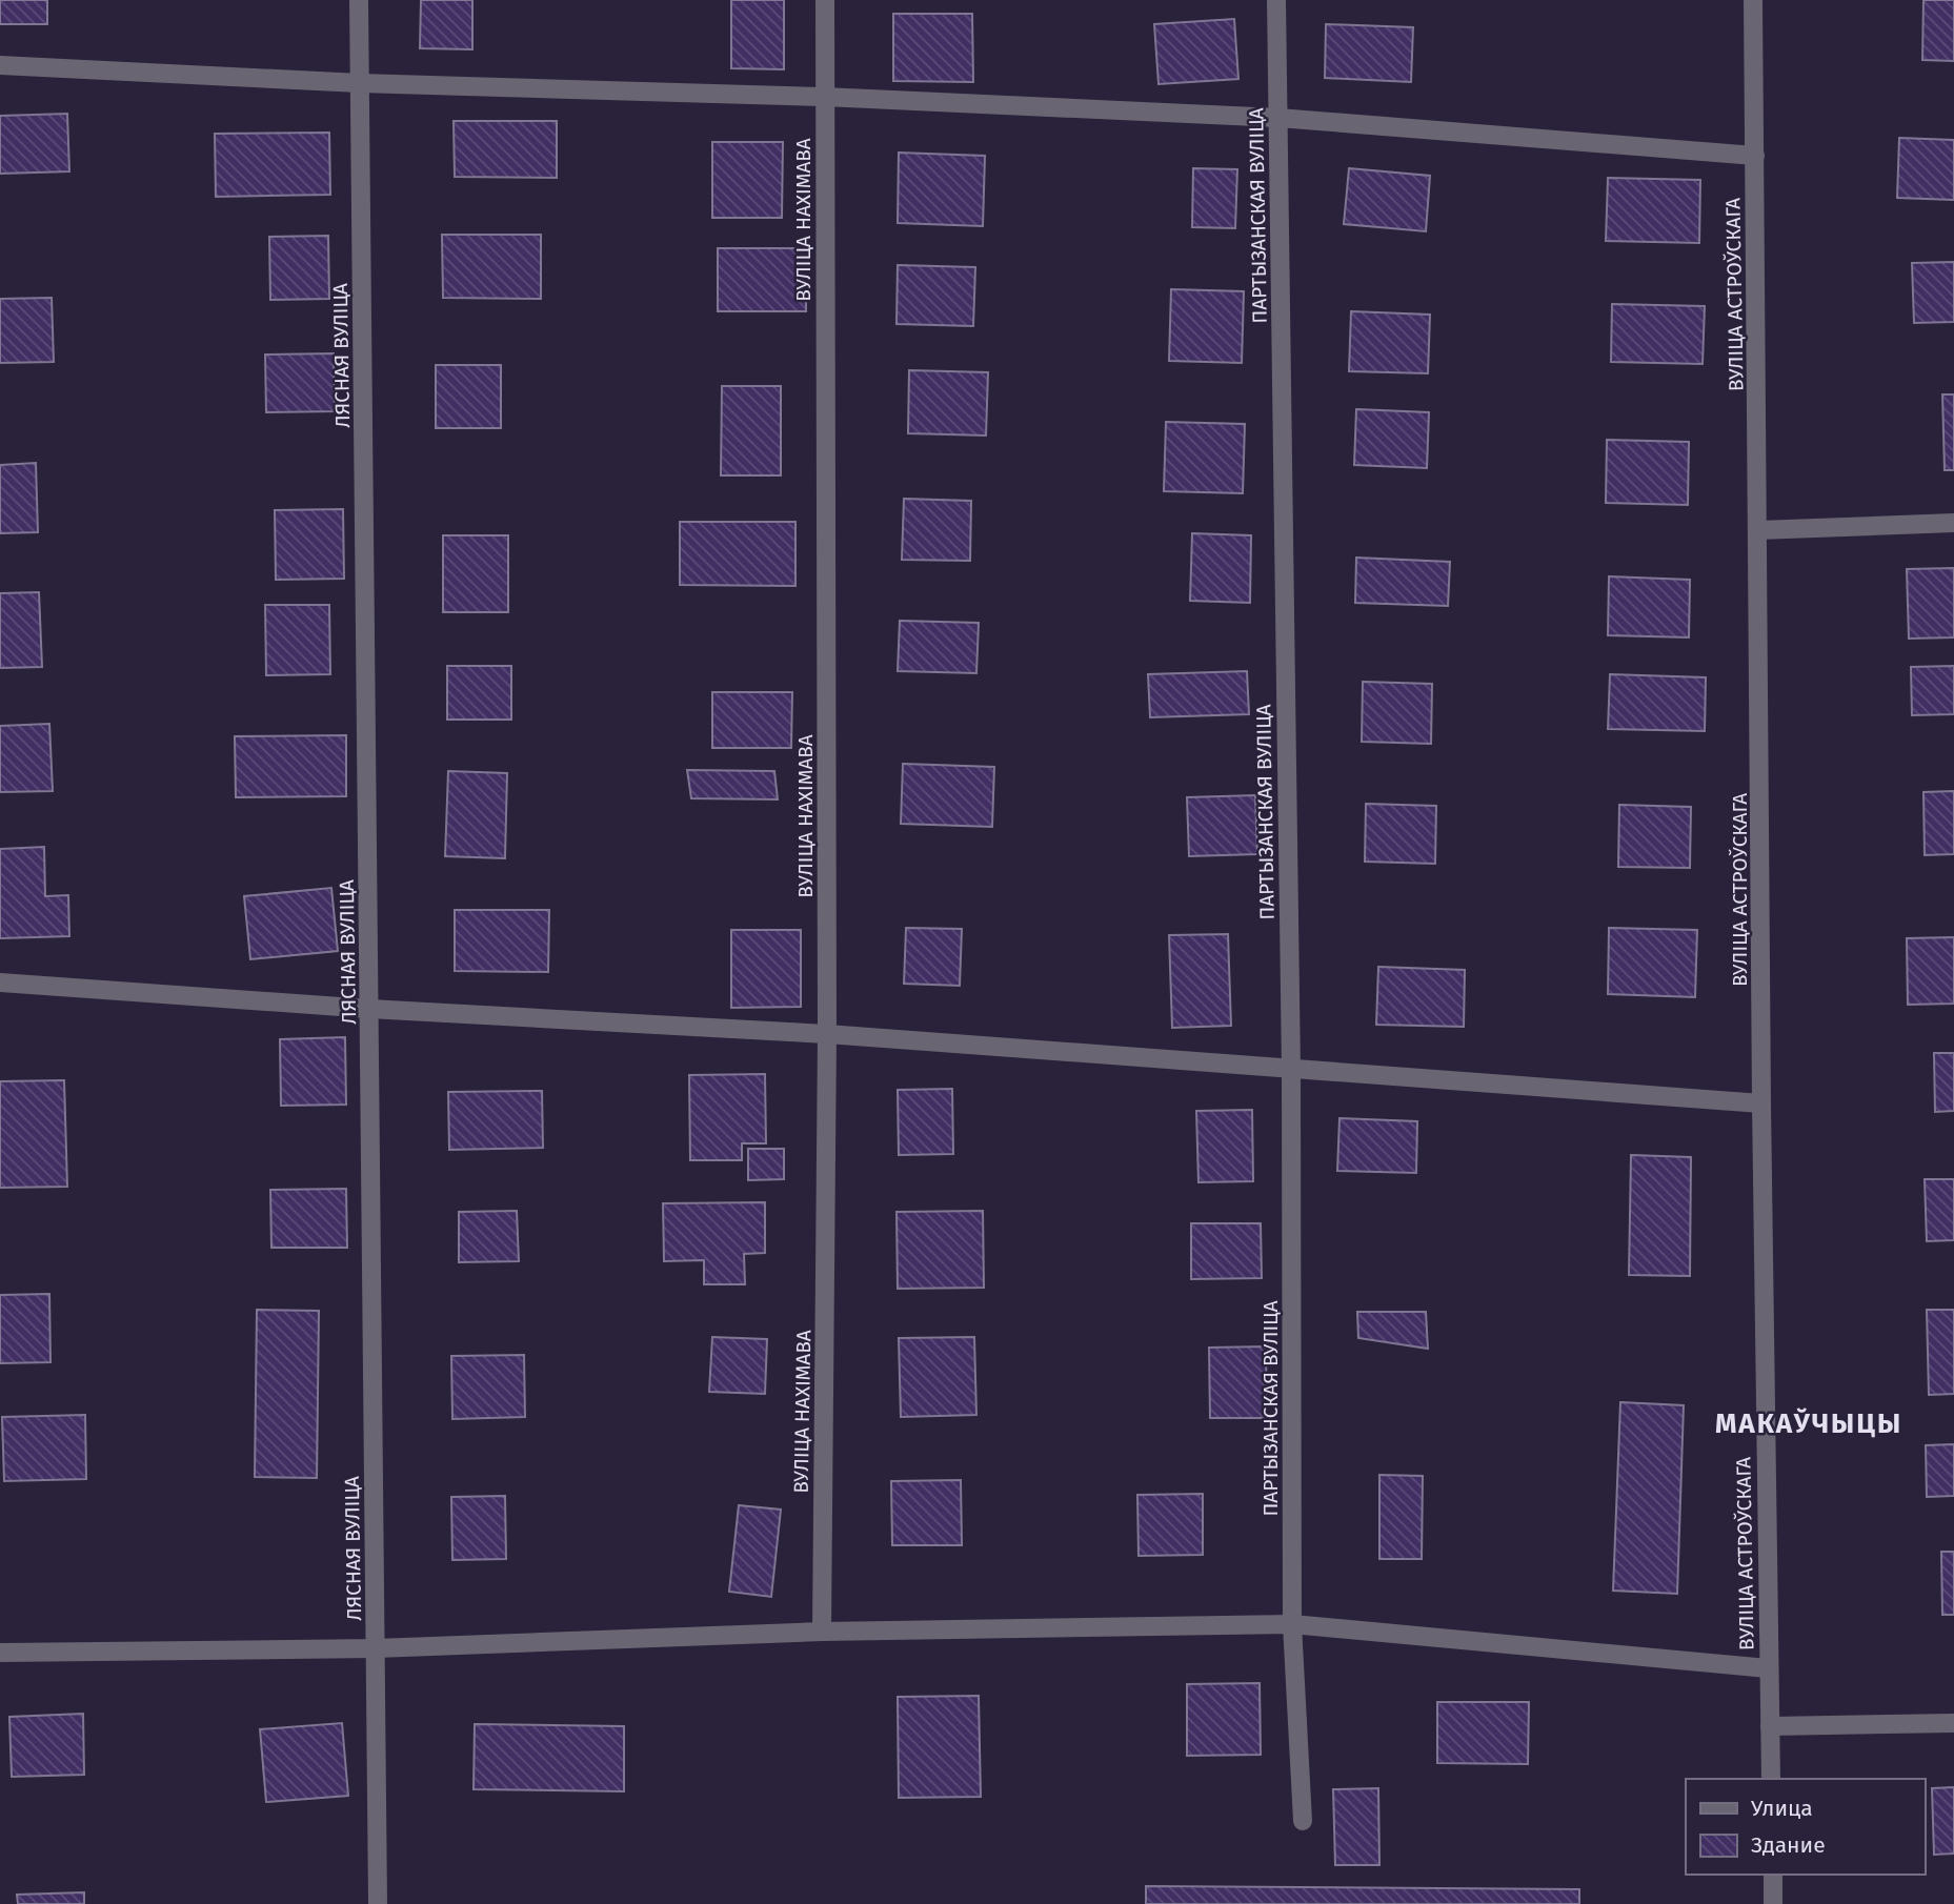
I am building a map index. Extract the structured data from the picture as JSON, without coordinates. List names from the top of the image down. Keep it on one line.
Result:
{"streets":{"street":["ПАРТЫЗАНСКАЯ ВУЛІЦА","ВУЛІЦА НАХІМАВА","ВУЛІЦА АСТРОЎСКАГА","ЛЯСНАЯ ВУЛІЦА"]},"districts":["МАКАЎЧЫЦЫ"],"legend":["Улица","Здание"]}
